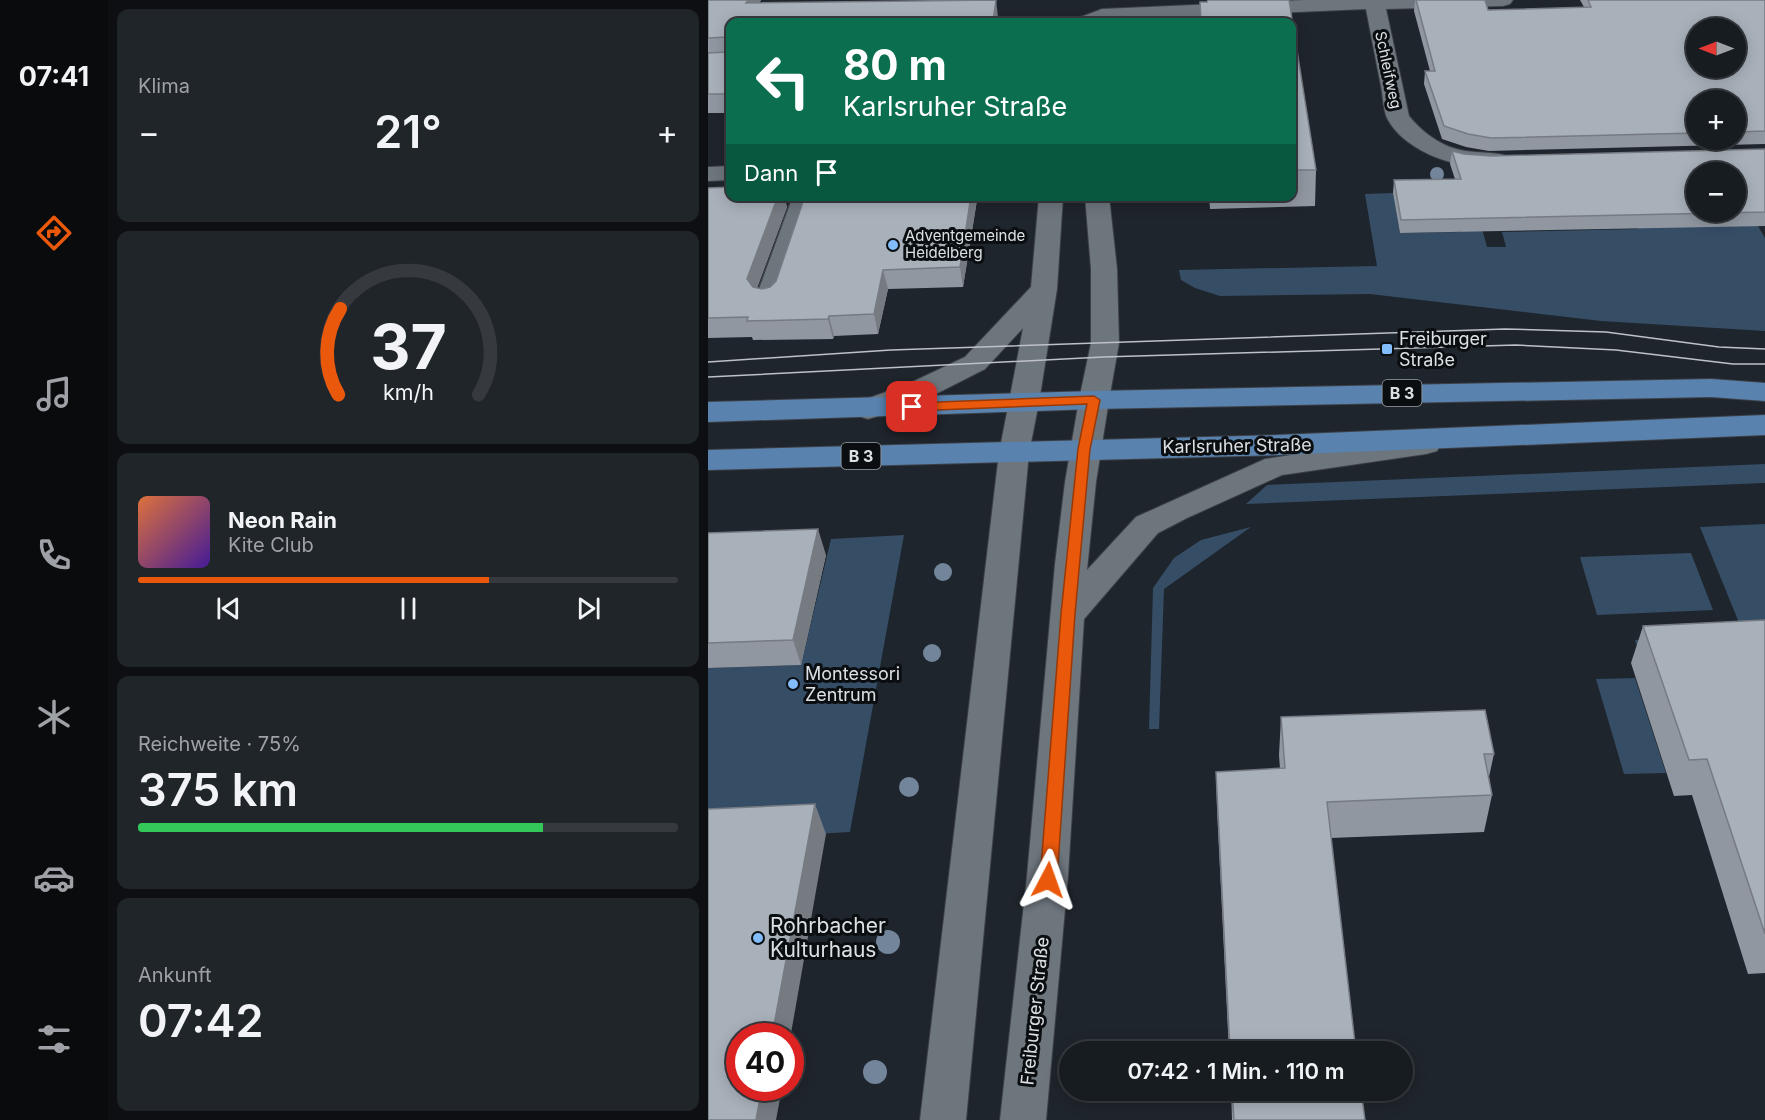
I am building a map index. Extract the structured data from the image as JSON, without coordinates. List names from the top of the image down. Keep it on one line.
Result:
{"streets":{"main road":["B 3","Karlsruher Straße"],"street":["Schleifweg","Freiburger Straße"]},"crossings":[["B 3","Freiburger Straße"],["Karlsruher Straße","Freiburger Straße"]],"places":{"other":["Adventgemeinde Heidelberg","Montessori Zentrum","Rohrbacher Kulturhaus"],"transit":["Freiburger Straße"]},"north":"left","page":{"tabs":"07:41","tile":["Klima",["Reichweite · 75%","375 km"],["Ankunft","07:42"]],"map_buttons":["+","−"],"turn":["80 m","Karlsruher Straße"],"heat":["−","21°","+"],"then":"Dann","song":["Neon Rain","Kite Club"],"limit":"40","trip":"07:42 · 1 Min. · 110 m","gauge":["37","km/h"]}}
